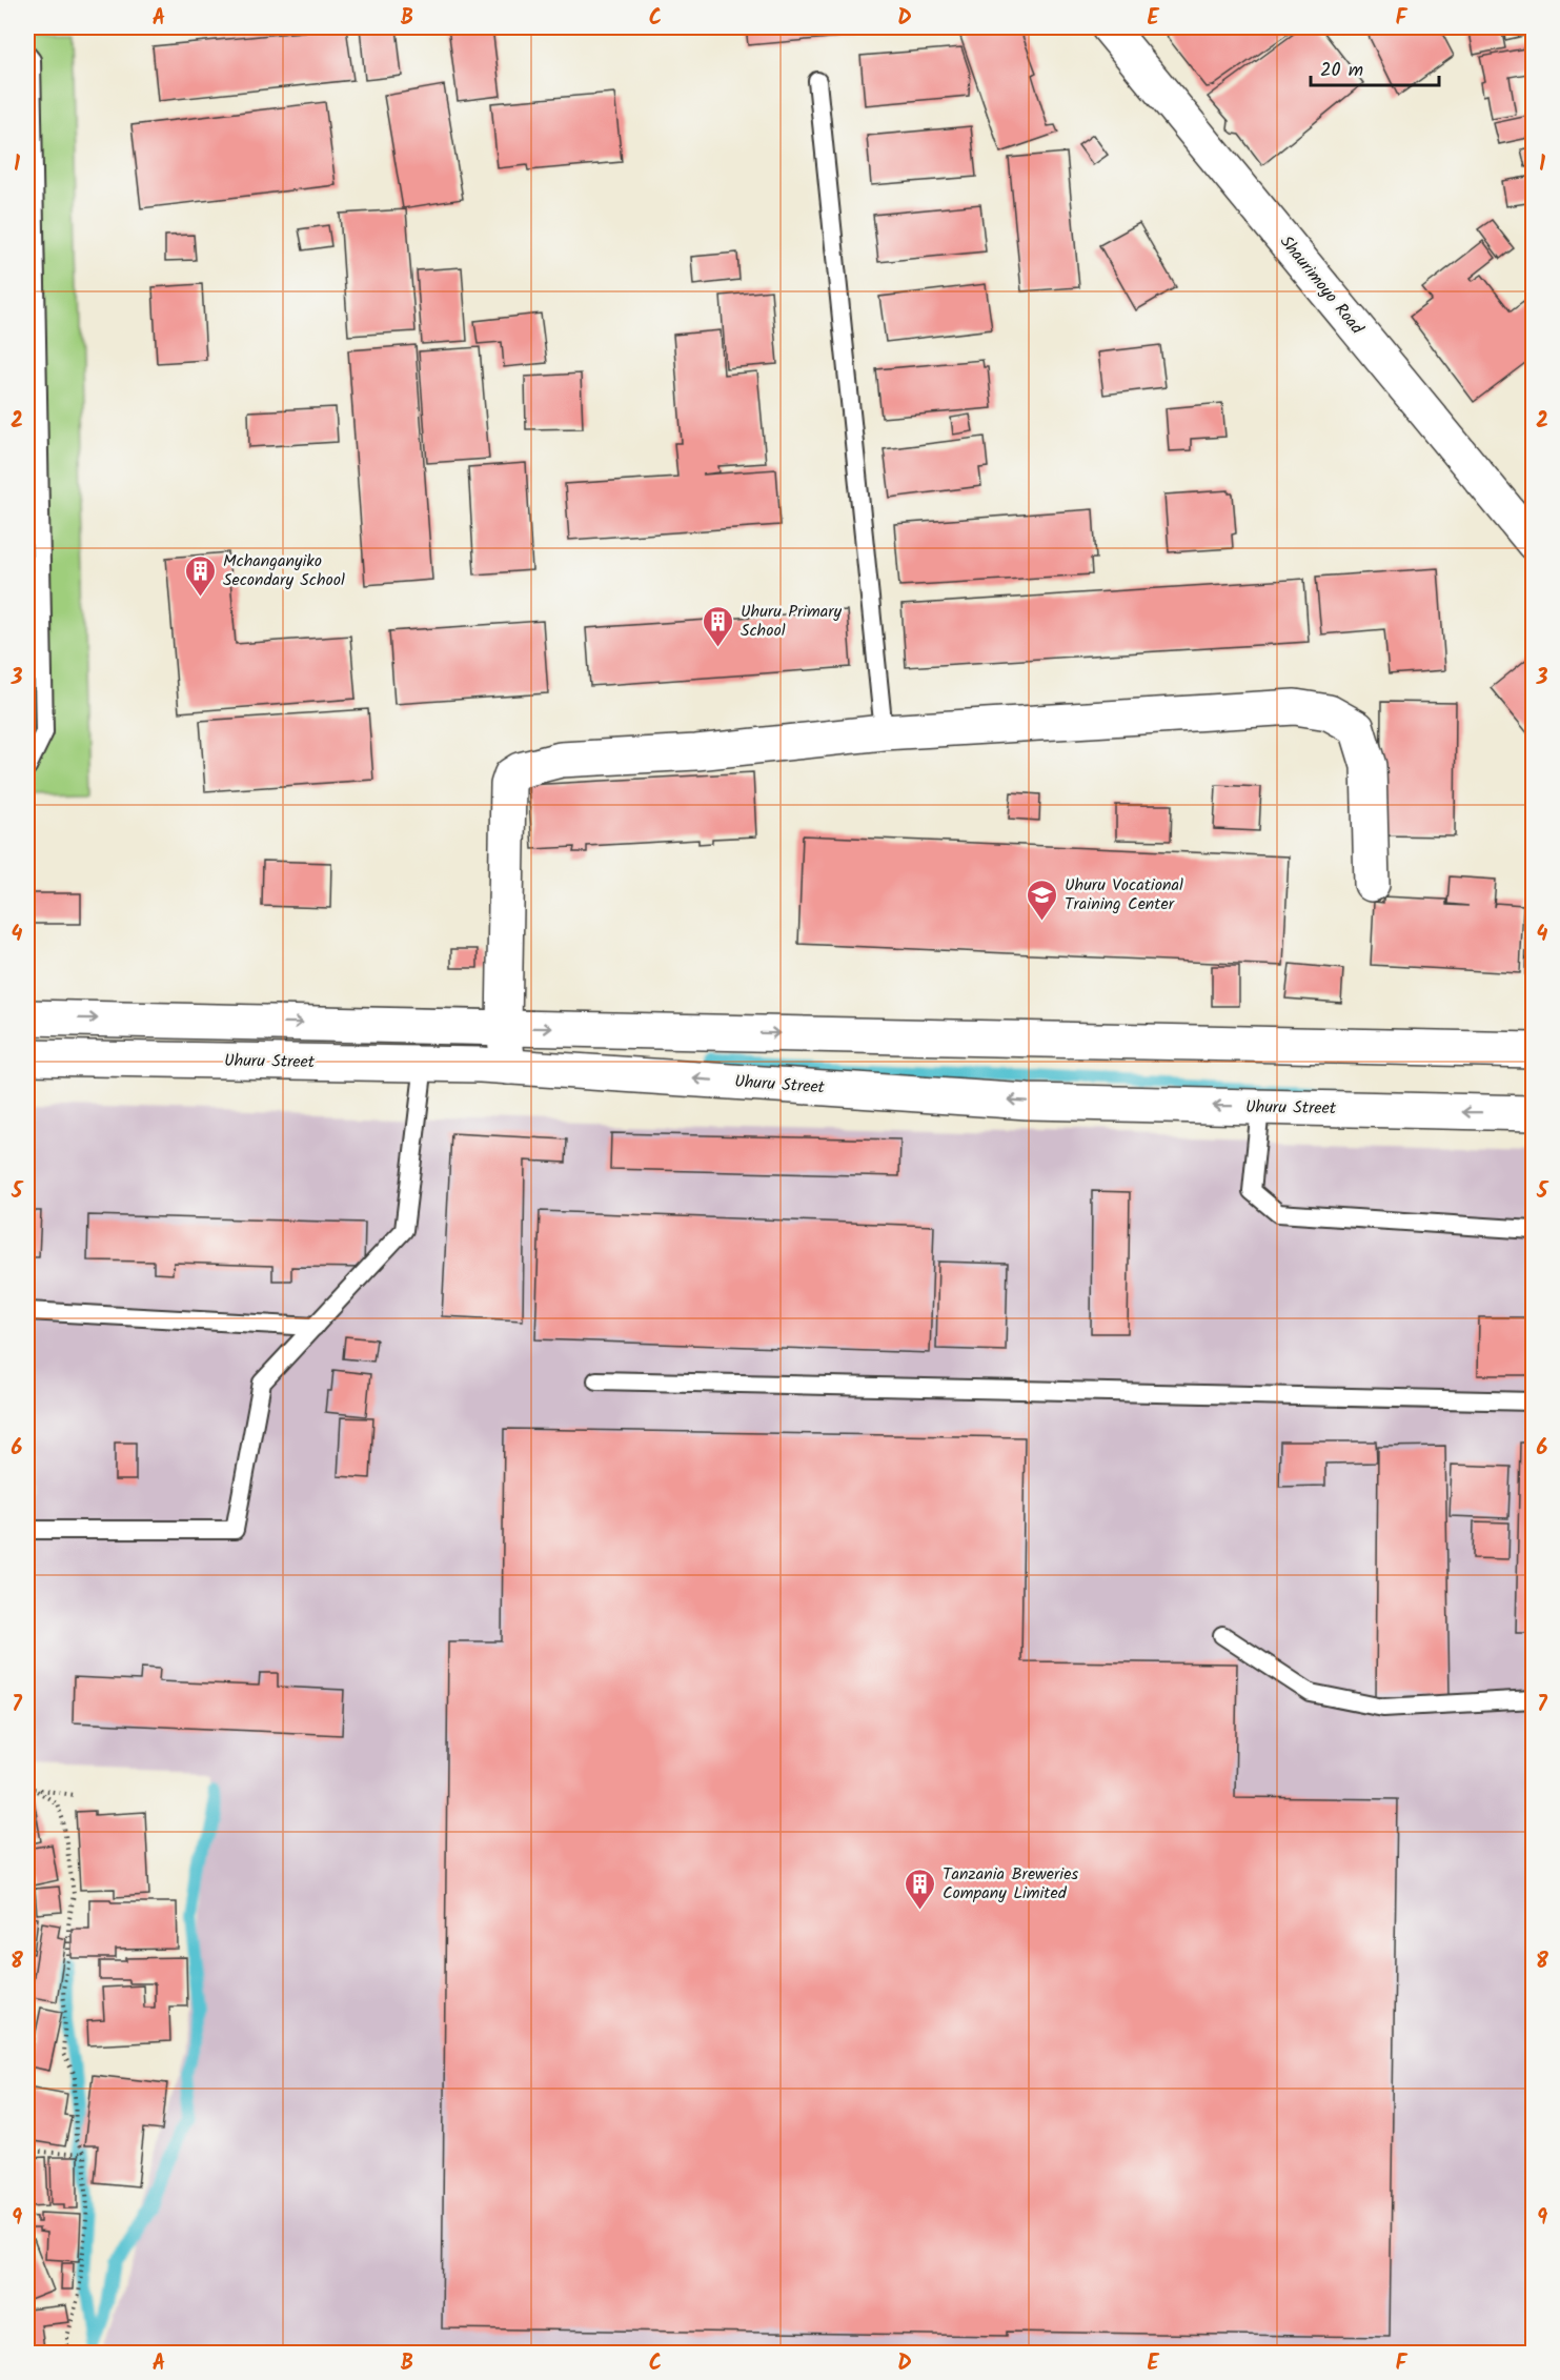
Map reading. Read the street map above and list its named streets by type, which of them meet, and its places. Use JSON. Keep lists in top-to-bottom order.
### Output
{
  "streets": {
    "main road": ["Shaurimoyo Road", "Uhuru Street"]
  },
  "places": {
    "building": ["Mchanganyiko Secondary School", "Uhuru Primary School", "Tanzania Breweries Company Limited"],
    "school or university": ["Uhuru Vocational Training Center"]
  },
  "scale_bar": "20 m",
  "grid": {
    "columns": [
      "A",
      "B",
      "C",
      "D",
      "E",
      "F"
    ],
    "rows": [
      "1",
      "2",
      "3",
      "4",
      "5",
      "6",
      "7",
      "8",
      "9"
    ]
  }
}
